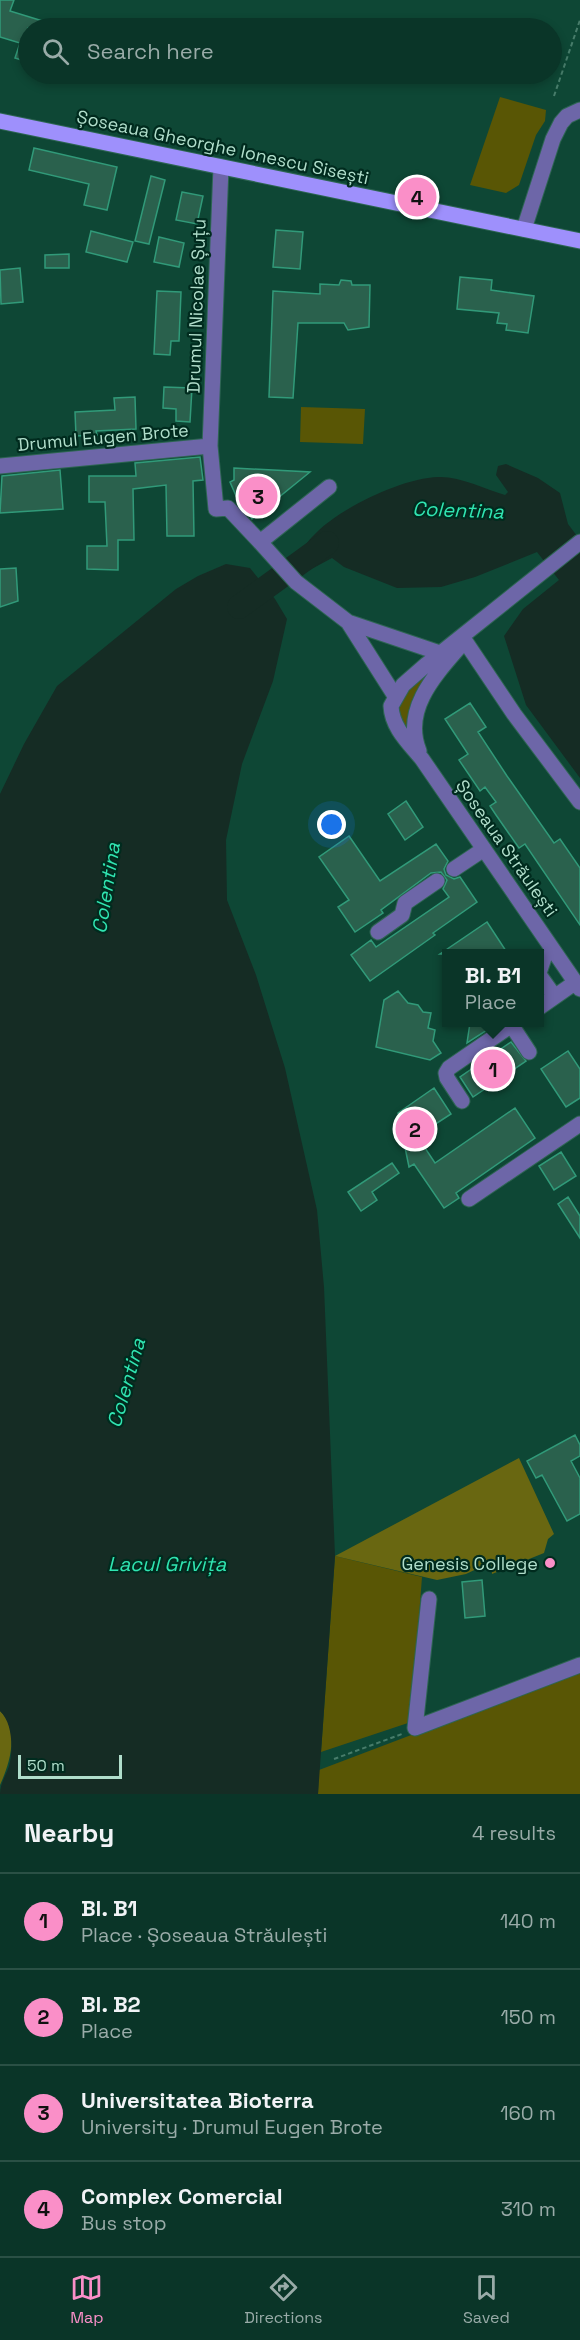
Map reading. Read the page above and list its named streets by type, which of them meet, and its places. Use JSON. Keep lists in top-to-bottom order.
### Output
{
  "streets": {
    "main road": ["Șoseaua Gheorghe Ionescu Sisești"],
    "street": ["Drumul Nicolae Șuțu", "Drumul Eugen Brote", "Șoseaua Străulești"]
  },
  "crossings": [
    ["Șoseaua Gheorghe Ionescu Sisești", "Drumul Nicolae Șuțu"],
    ["Drumul Nicolae Șuțu", "Drumul Eugen Brote"]
  ],
  "water": ["Colentina", "Lacul Grivița"],
  "places": ["Genesis College"],
  "scale_bar": "50 m",
  "page": {
    "search": "Search here",
    "pins": [
      "4",
      "3",
      "1",
      "2"
    ],
    "popup": ["Bl. B1", "Place"],
    "scale": "50 m",
    "heading": ["Nearby", "4 results"],
    "list": [
      {
        "mark": "1",
        "name": "Bl. B1",
        "note": "Place · Șoseaua Străulești",
        "value": "140 m"
      },
      {
        "mark": "2",
        "name": "Bl. B2",
        "note": "Place",
        "value": "150 m"
      },
      {
        "mark": "3",
        "name": "Universitatea Bioterra",
        "note": "University · Drumul Eugen Brote",
        "value": "160 m"
      },
      {
        "mark": "4",
        "name": "Complex Comercial",
        "note": "Bus stop",
        "value": "310 m"
      }
    ],
    "nav": ["Map", "Directions", "Saved"]
  }
}
